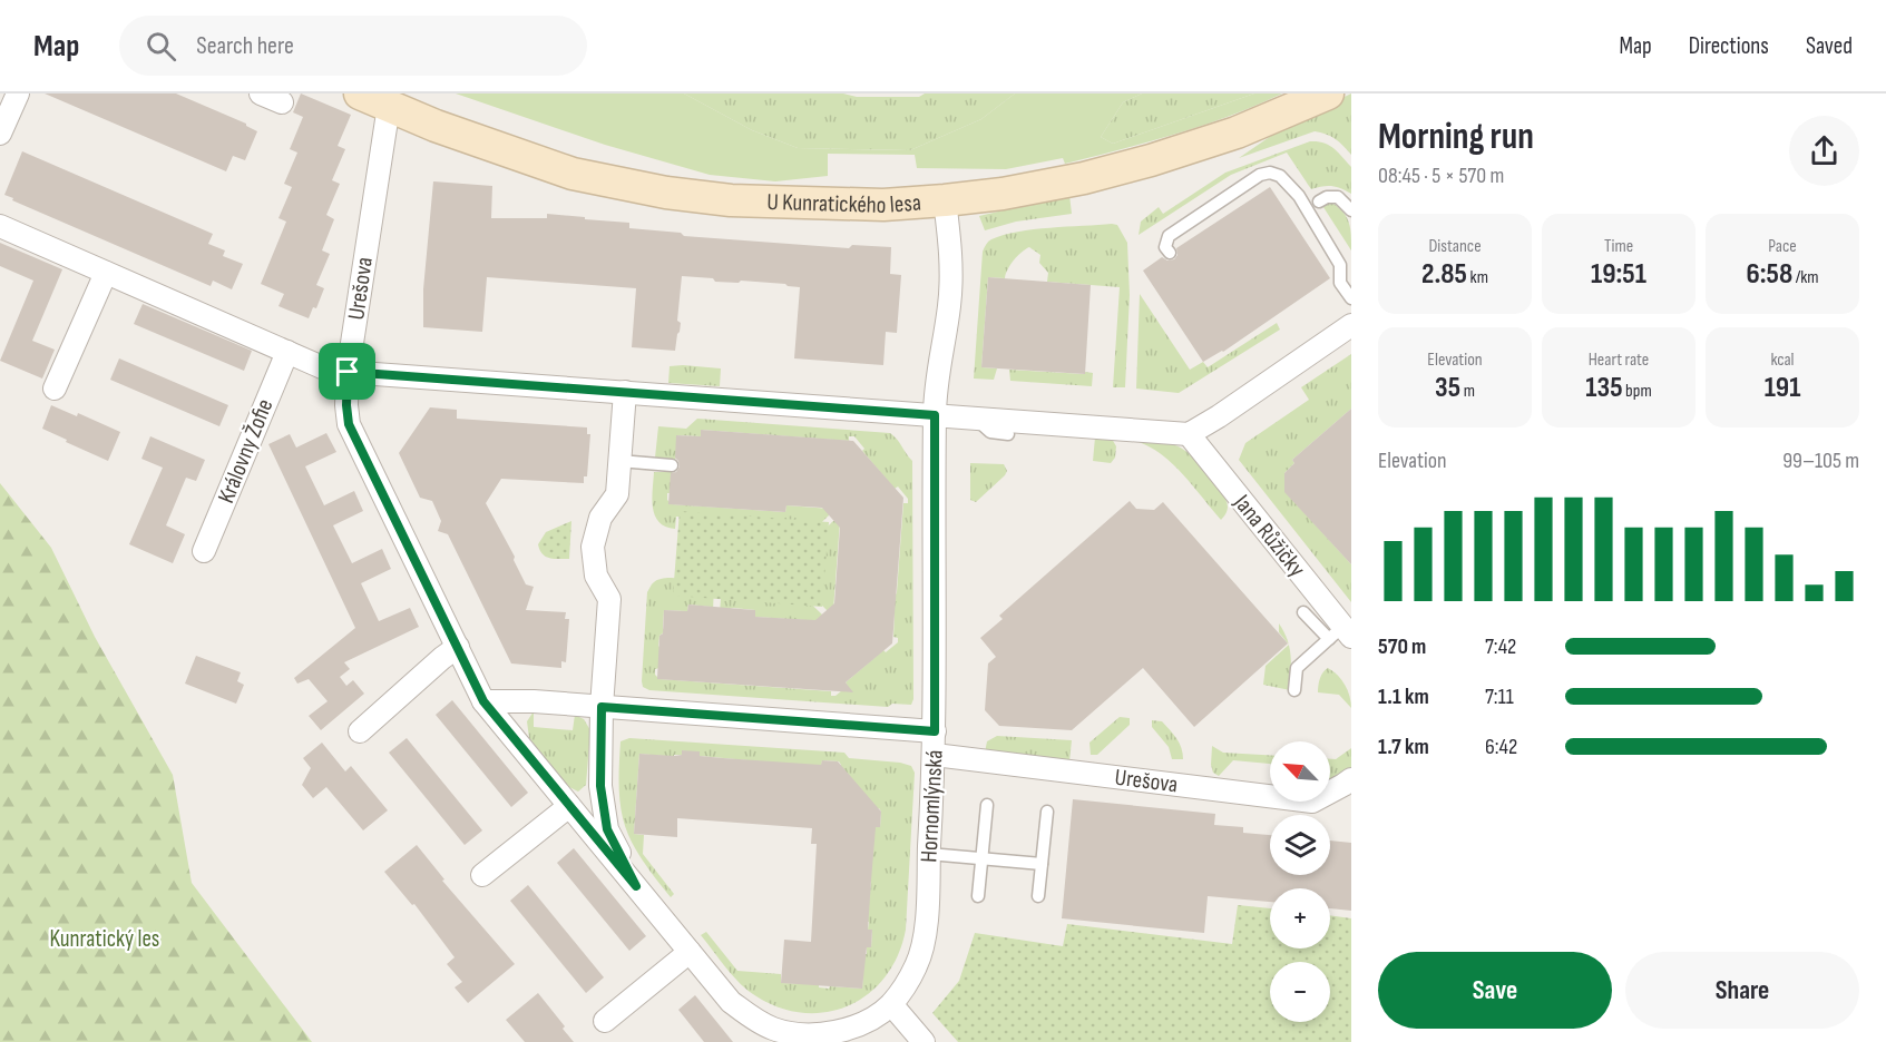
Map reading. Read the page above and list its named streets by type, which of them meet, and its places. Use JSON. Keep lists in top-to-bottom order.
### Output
{
  "streets": {
    "street": [
      "U Kunratického lesa",
      "Urešova",
      "Královny Žofie",
      "Jana Růžičky",
      "Hornomlýnská"
    ]
  },
  "crossings": [
    ["U Kunratického lesa", "Urešova"],
    ["U Kunratického lesa", "Hornomlýnská"],
    ["Urešova", "Hornomlýnská"]
  ],
  "parks": ["Kunratický les"],
  "north": "top left",
  "page": {
    "header": "Map",
    "search": "Search here",
    "nav": ["Map", "Directions", "Saved"],
    "heading": ["Morning run", "08:45 · 5 × 570 m"],
    "stats": [
      ["Distance", "2.85 km"],
      ["Time", "19:51"],
      ["Pace", "6:58 /km"],
      ["Elevation", "35 m"],
      ["Heart rate", "135 bpm"],
      ["kcal", "191"]
    ],
    "chart": ["Elevation", "99–105 m"],
    "list": [
      {
        "name": "570 m",
        "note": "7:42"
      },
      {
        "name": "1.1 km",
        "note": "7:11"
      },
      {
        "name": "1.7 km",
        "note": "6:42"
      }
    ],
    "map_buttons": ["+", "−"],
    "buttons": ["Save", "Share"]
  }
}
